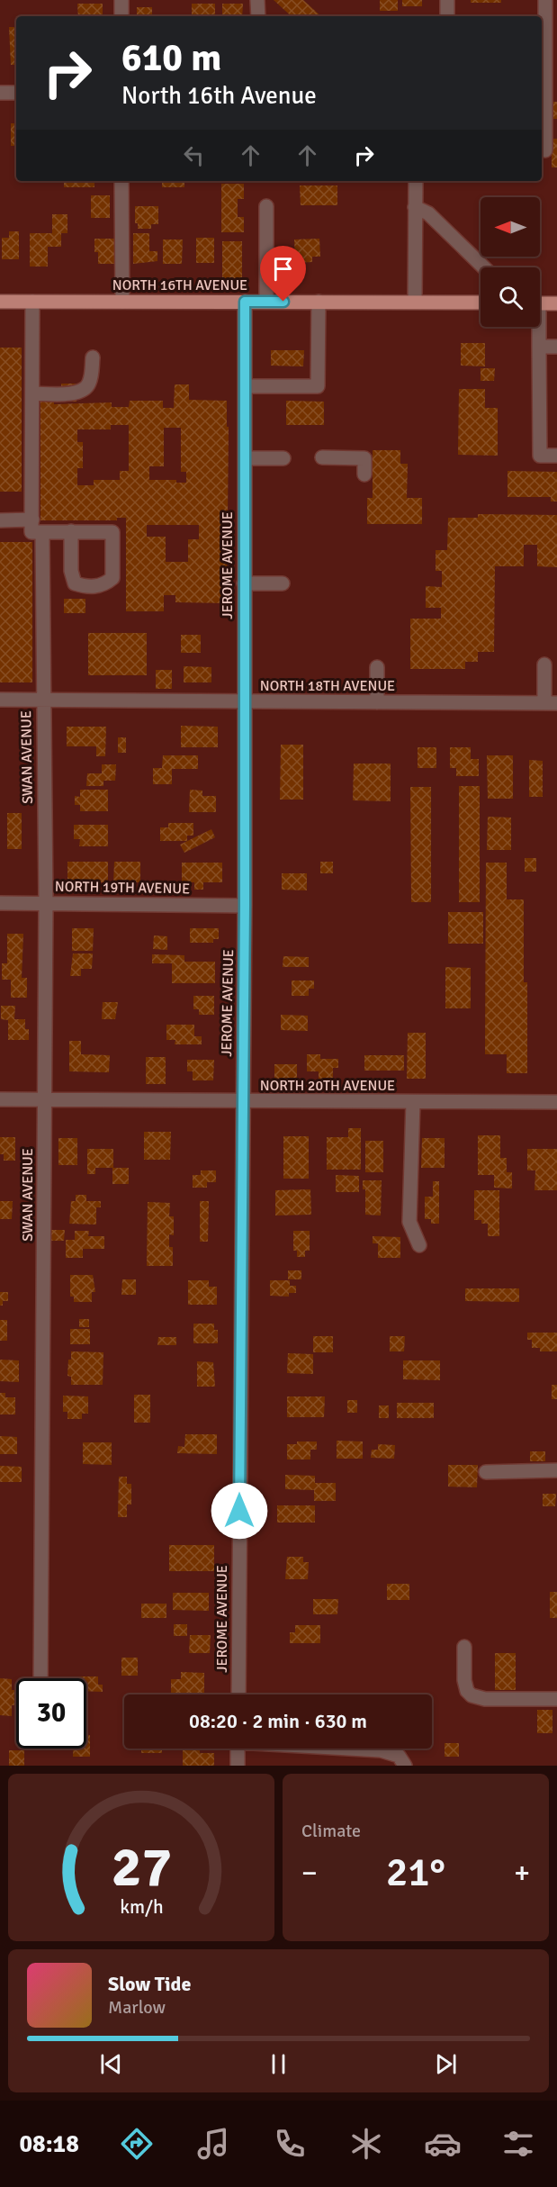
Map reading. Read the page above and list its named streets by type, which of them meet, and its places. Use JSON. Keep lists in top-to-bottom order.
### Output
{
  "streets": {
    "main road": ["NORTH 16TH AVENUE"],
    "street": [
      "JEROME AVENUE",
      "NORTH 18TH AVENUE",
      "SWAN AVENUE",
      "NORTH 19TH AVENUE",
      "NORTH 20TH AVENUE"
    ]
  },
  "crossings": [
    ["NORTH 16TH AVENUE", "JEROME AVENUE"],
    ["JEROME AVENUE", "NORTH 18TH AVENUE"],
    ["JEROME AVENUE", "NORTH 19TH AVENUE"],
    ["JEROME AVENUE", "NORTH 20TH AVENUE"],
    ["NORTH 18TH AVENUE", "SWAN AVENUE"],
    ["SWAN AVENUE", "NORTH 19TH AVENUE"],
    ["SWAN AVENUE", "NORTH 20TH AVENUE"]
  ],
  "north": "left",
  "page": {
    "turn": ["610 m", "North 16th Avenue"],
    "limit": "30",
    "trip": "08:20 · 2 min · 630 m",
    "tile": "Climate",
    "heat": ["−", "21°", "+"],
    "song": ["Slow Tide", "Marlow"],
    "tabs": "08:18",
    "gauge": ["27", "km/h"]
  }
}
